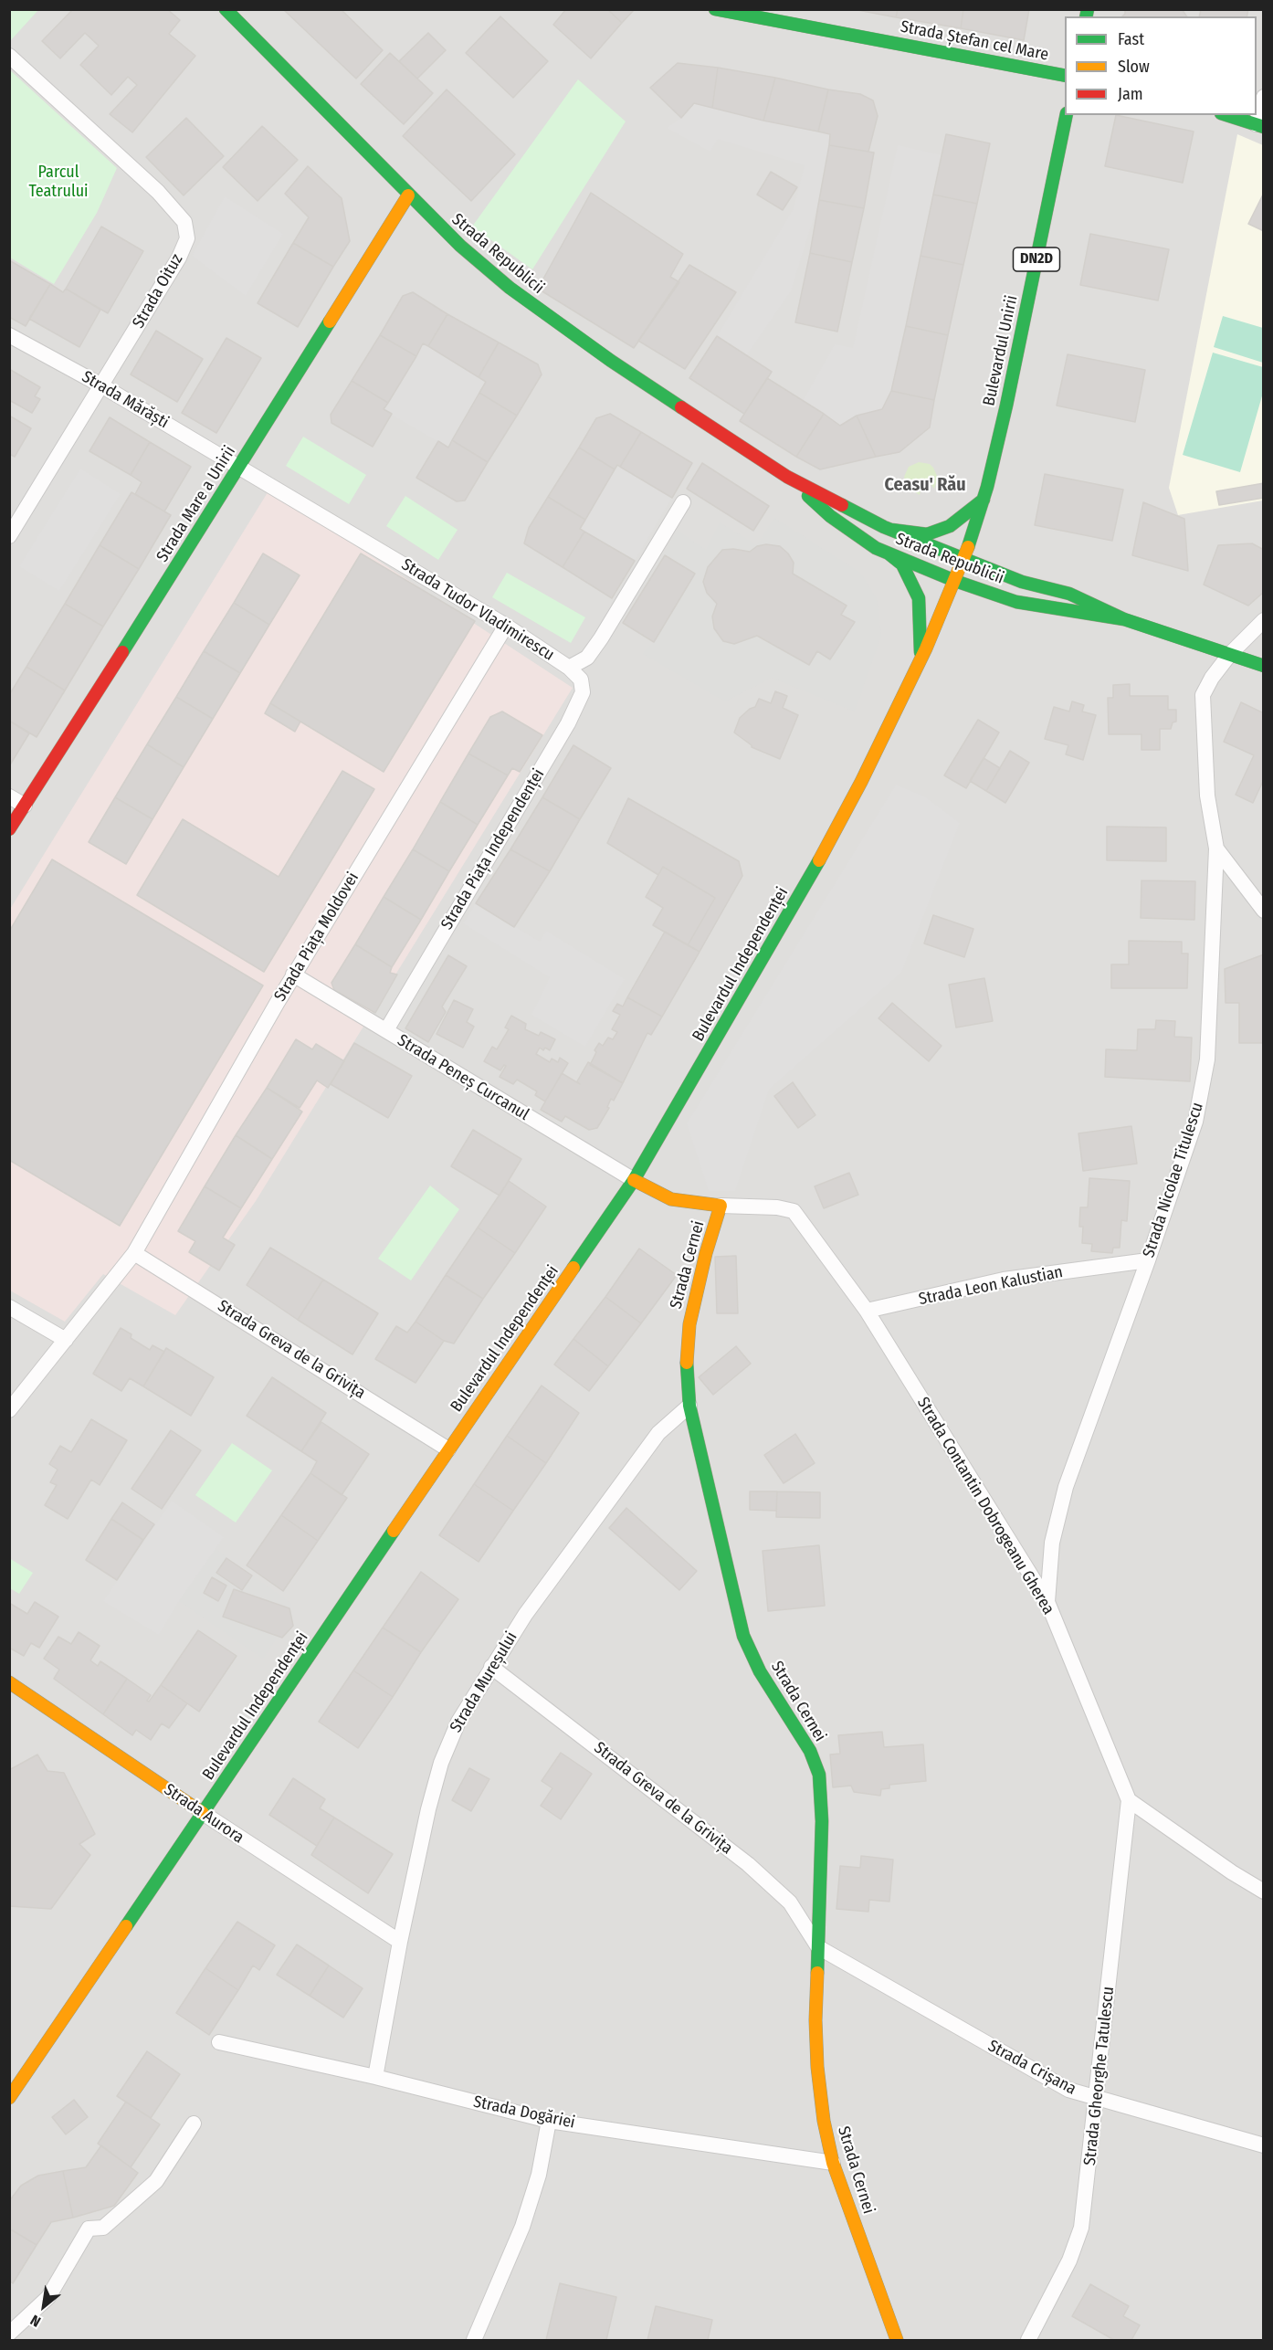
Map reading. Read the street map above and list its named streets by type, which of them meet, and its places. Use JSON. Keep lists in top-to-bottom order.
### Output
{
  "streets": {
    "main road": [
      "Strada Ștefan cel Mare",
      "Strada Republicii",
      "DN2D",
      "Bulevardul Unirii",
      "Strada Mare a Unirii",
      "Bulevardul Independenței",
      "Strada Cernei",
      "Strada Aurora"
    ],
    "street": [
      "Strada Oituz",
      "Strada Mărăști",
      "Strada Tudor Vladimirescu",
      "Strada Piața Independenței",
      "Strada Piața Moldovei",
      "Strada Peneș Curcanul",
      "Strada Nicolae Titulescu",
      "Strada Leon Kalustian",
      "Strada Greva de la Grivița",
      "Strada Contantin Dobrogeanu Gherea",
      "Strada Mureșului",
      "Strada Crișana",
      "Strada Gheorghe Tatulescu",
      "Strada Dogăriei"
    ]
  },
  "crossings": [
    ["Strada Republicii", "Bulevardul Unirii"],
    ["Strada Republicii", "Strada Mare a Unirii"],
    ["Strada Republicii", "Bulevardul Independenței"],
    ["Strada Republicii", "Strada Nicolae Titulescu"],
    ["Strada Oituz", "Strada Mărăști"],
    ["Bulevardul Unirii", "Bulevardul Independenței"],
    ["Strada Mărăști", "Strada Mare a Unirii"],
    ["Strada Mărăști", "Strada Tudor Vladimirescu"],
    ["Strada Mare a Unirii", "Strada Tudor Vladimirescu"],
    ["Strada Tudor Vladimirescu", "Strada Piața Independenței"],
    ["Strada Tudor Vladimirescu", "Strada Piața Moldovei"],
    ["Strada Piața Independenței", "Strada Peneș Curcanul"],
    ["Strada Piața Moldovei", "Strada Peneș Curcanul"],
    ["Strada Piața Moldovei", "Strada Greva de la Grivița"],
    ["Bulevardul Independenței", "Strada Peneș Curcanul"],
    ["Bulevardul Independenței", "Strada Cernei"],
    ["Bulevardul Independenței", "Strada Greva de la Grivița"],
    ["Bulevardul Independenței", "Strada Aurora"],
    ["Strada Peneș Curcanul", "Strada Cernei"],
    ["Strada Nicolae Titulescu", "Strada Leon Kalustian"],
    ["Strada Nicolae Titulescu", "Strada Contantin Dobrogeanu Gherea"],
    ["Strada Cernei", "Strada Greva de la Grivița"],
    ["Strada Cernei", "Strada Contantin Dobrogeanu Gherea"],
    ["Strada Cernei", "Strada Mureșului"],
    ["Strada Cernei", "Strada Crișana"],
    ["Strada Cernei", "Strada Dogăriei"],
    ["Strada Leon Kalustian", "Strada Contantin Dobrogeanu Gherea"],
    ["Strada Greva de la Grivița", "Strada Mureșului"],
    ["Strada Greva de la Grivița", "Strada Crișana"],
    ["Strada Contantin Dobrogeanu Gherea", "Strada Gheorghe Tatulescu"],
    ["Strada Mureșului", "Strada Aurora"],
    ["Strada Mureșului", "Strada Dogăriei"],
    ["Strada Crișana", "Strada Gheorghe Tatulescu"]
  ],
  "districts": ["Ceasu' Rău"],
  "parks": ["Parcul Teatrului"],
  "legend": ["Fast", "Slow", "Jam"],
  "north": "bottom left"
}
